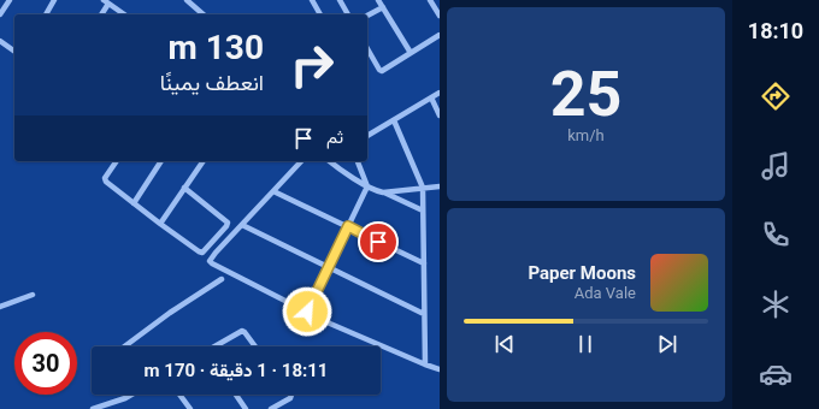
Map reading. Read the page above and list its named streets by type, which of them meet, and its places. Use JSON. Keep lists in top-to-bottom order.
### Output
{
  "page": {
    "tabs": "18:10",
    "tile": ["25", "km/h"],
    "turn": ["130 m", "انعطف يمينًا"],
    "then": "ثم",
    "song": ["Paper Moons", "Ada Vale"],
    "limit": "30",
    "trip": "18:11 · 1 دقيقة · 170 m"
  }
}
